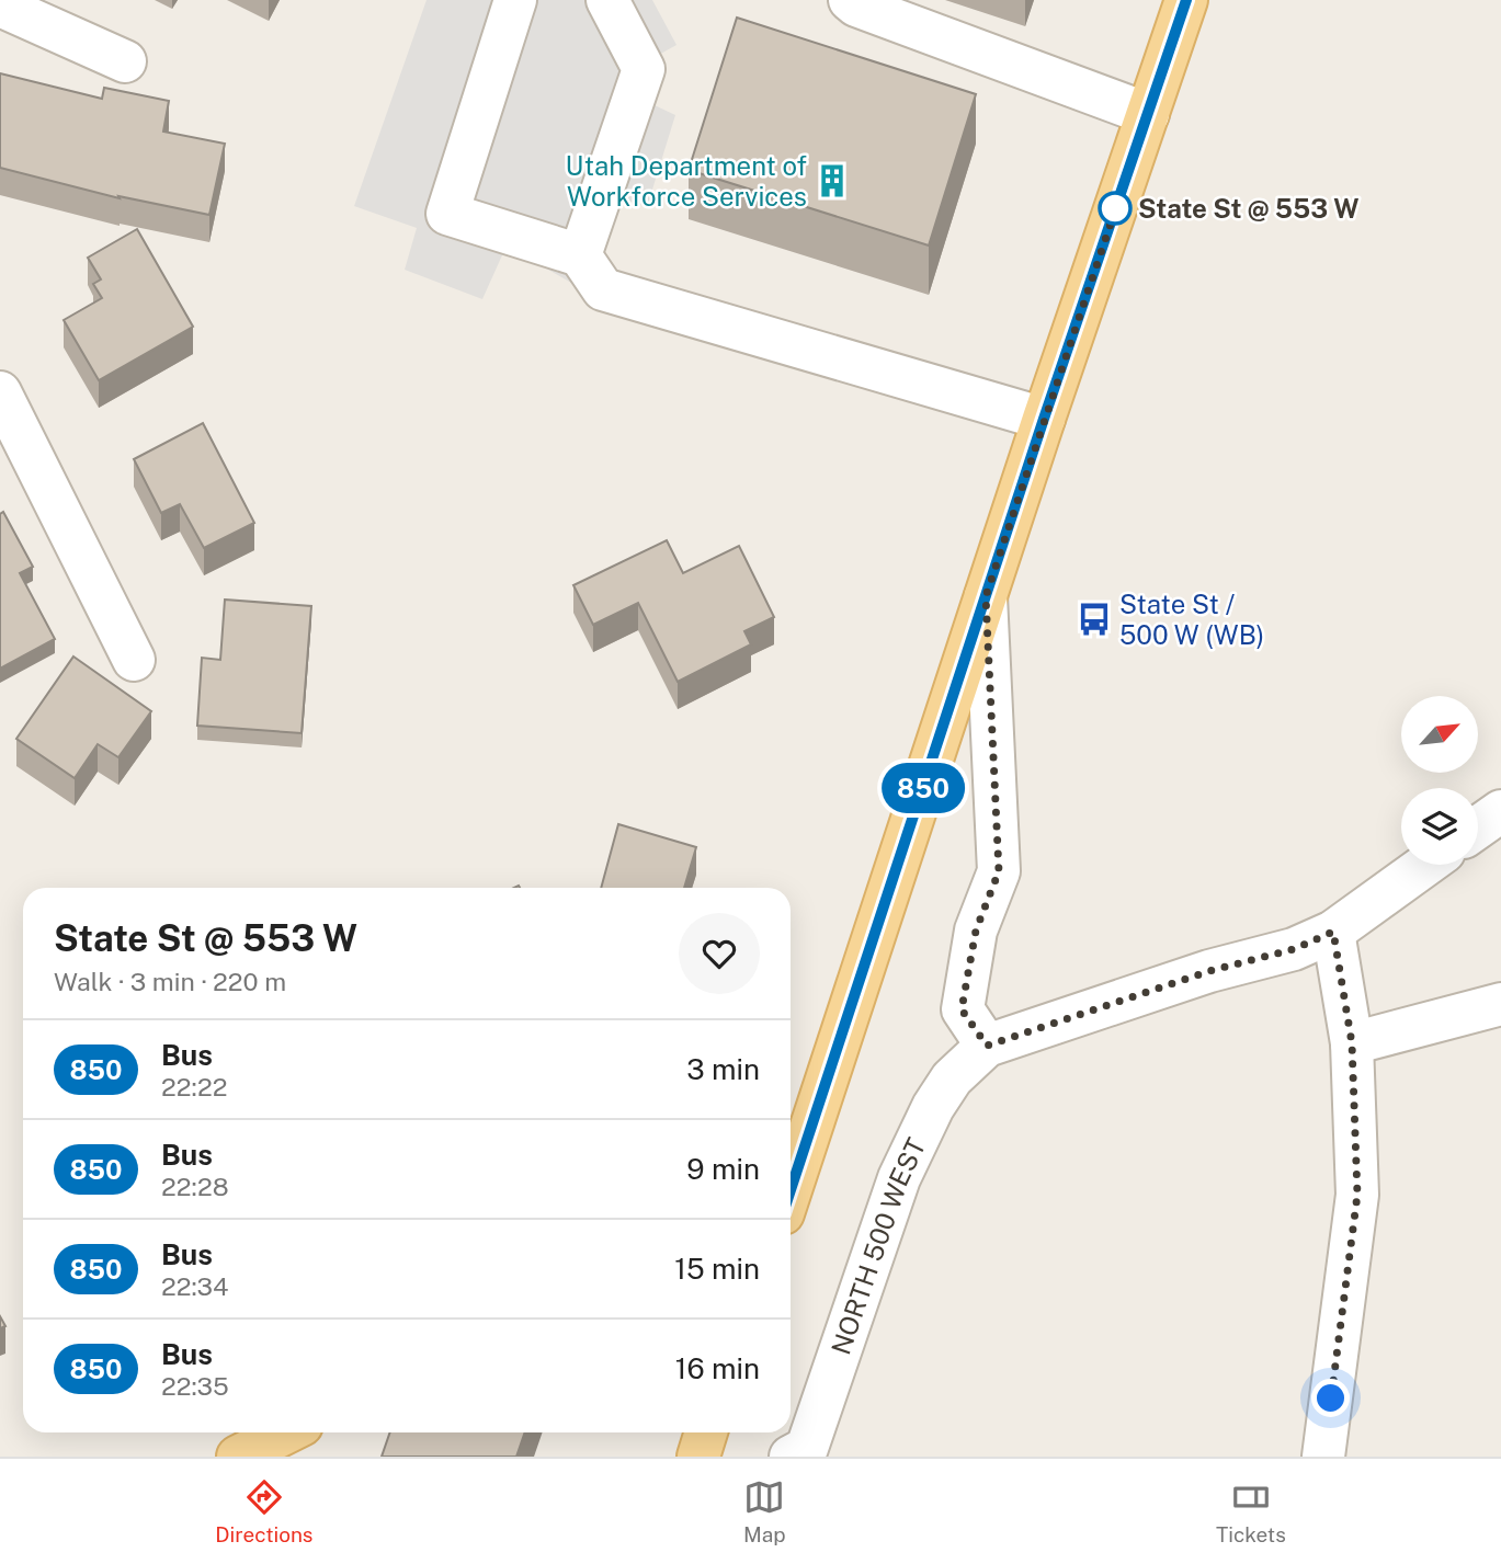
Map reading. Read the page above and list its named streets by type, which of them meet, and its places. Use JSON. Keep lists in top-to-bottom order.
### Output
{
  "streets": {
    "street": ["NORTH 500 WEST"]
  },
  "places": {
    "building": ["Utah Department of Workforce Services"],
    "other": ["State St @ 553 W"],
    "bus stop": ["State St / 500 W (WB)"]
  },
  "lines": ["bus line 850"],
  "north": "top right",
  "page": {
    "on_map": "850",
    "heading": ["State St @ 553 W", "Walk · 3 min · 220 m"],
    "list": [
      {
        "mark": "850",
        "name": "Bus",
        "note": "22:22",
        "value": "3 min"
      },
      {
        "mark": "850",
        "name": "Bus",
        "note": "22:28",
        "value": "9 min"
      },
      {
        "mark": "850",
        "name": "Bus",
        "note": "22:34",
        "value": "15 min"
      },
      {
        "mark": "850",
        "name": "Bus",
        "note": "22:35",
        "value": "16 min"
      }
    ],
    "tabs": ["Directions", "Map", "Tickets"]
  }
}
